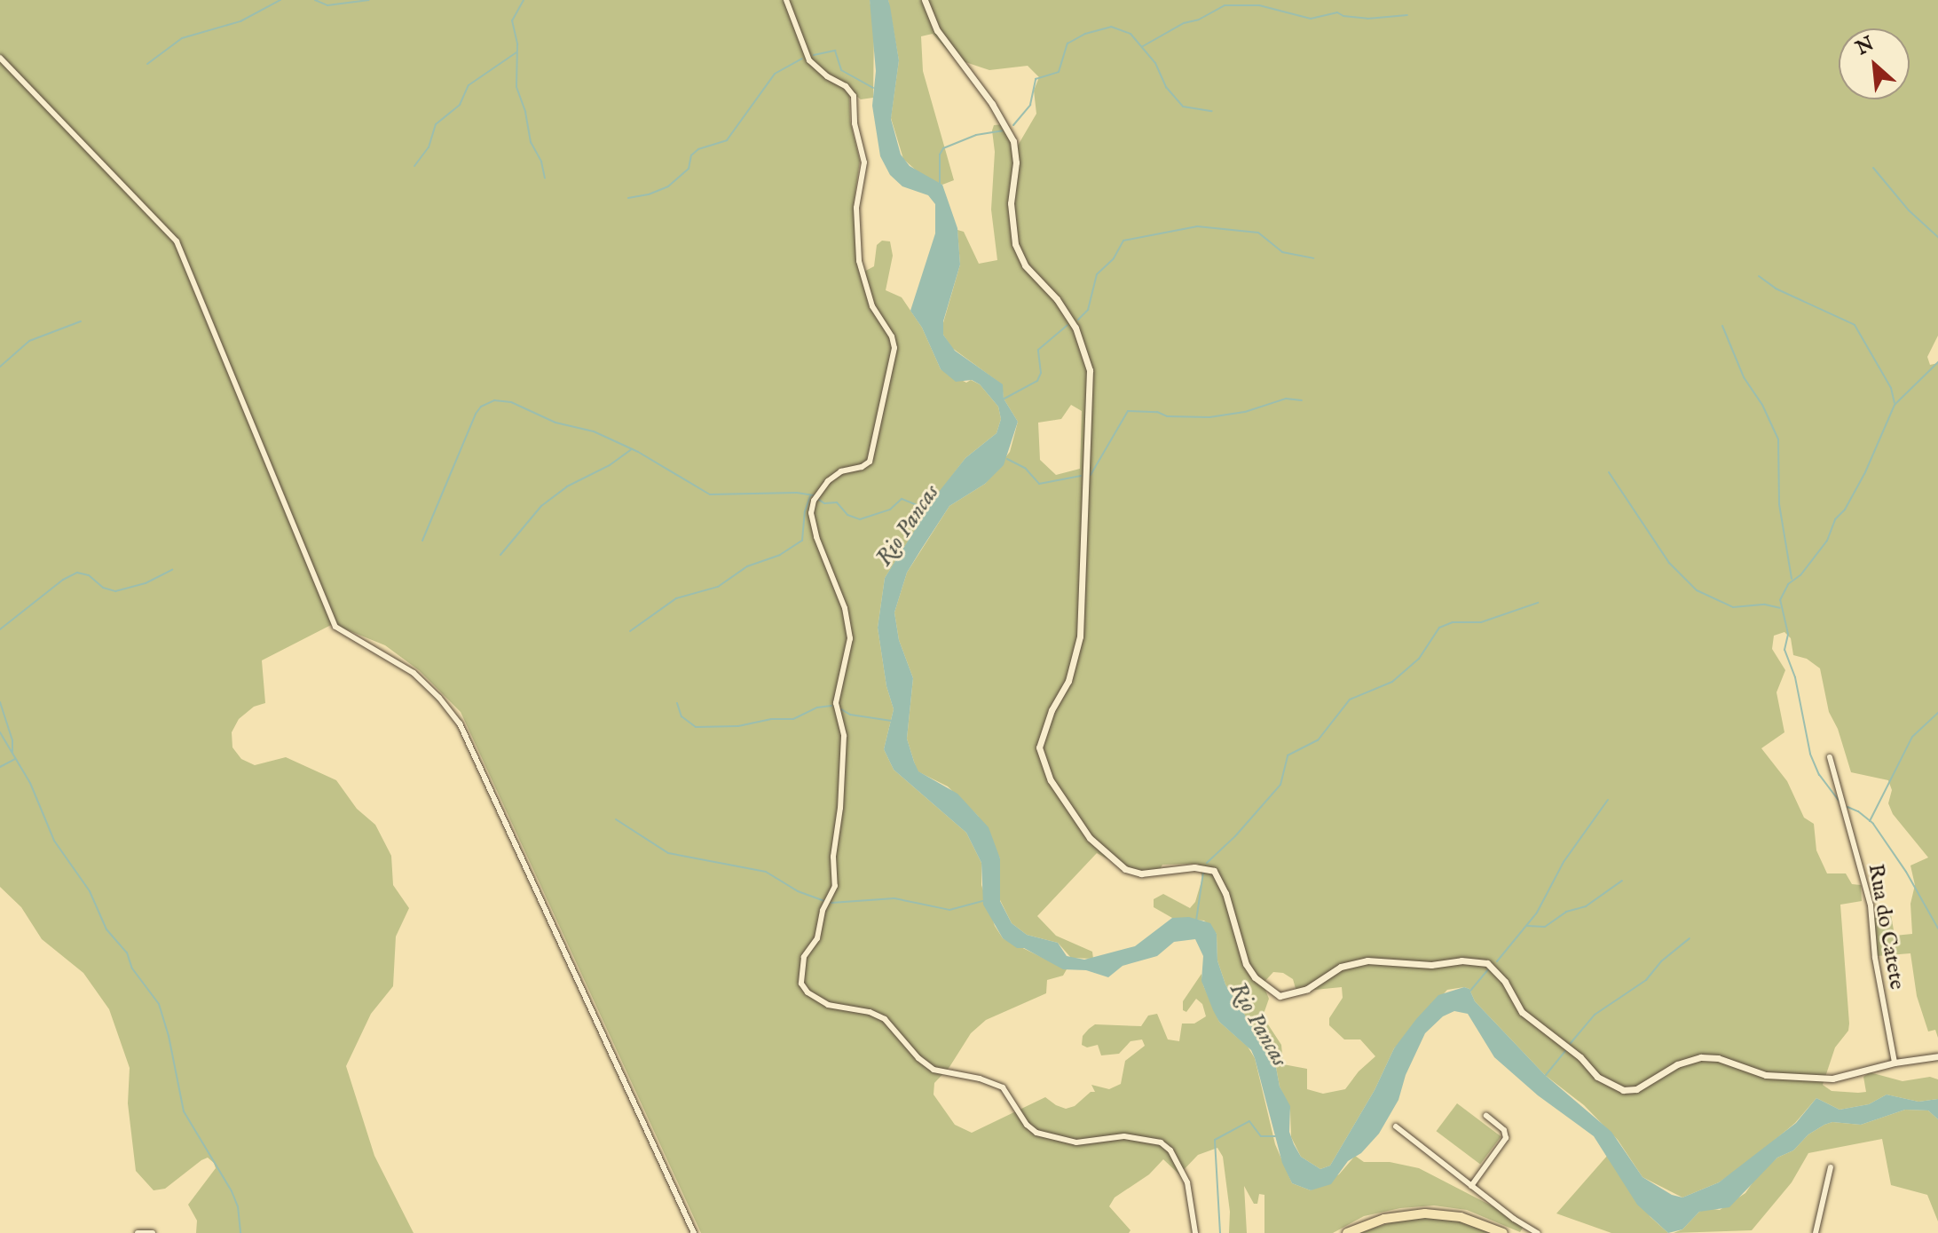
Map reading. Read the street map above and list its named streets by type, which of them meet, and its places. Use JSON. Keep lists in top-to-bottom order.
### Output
{
  "streets": {
    "street": ["Rua do Catete"]
  },
  "water": ["Rio Pancas"],
  "north": "top left"
}
